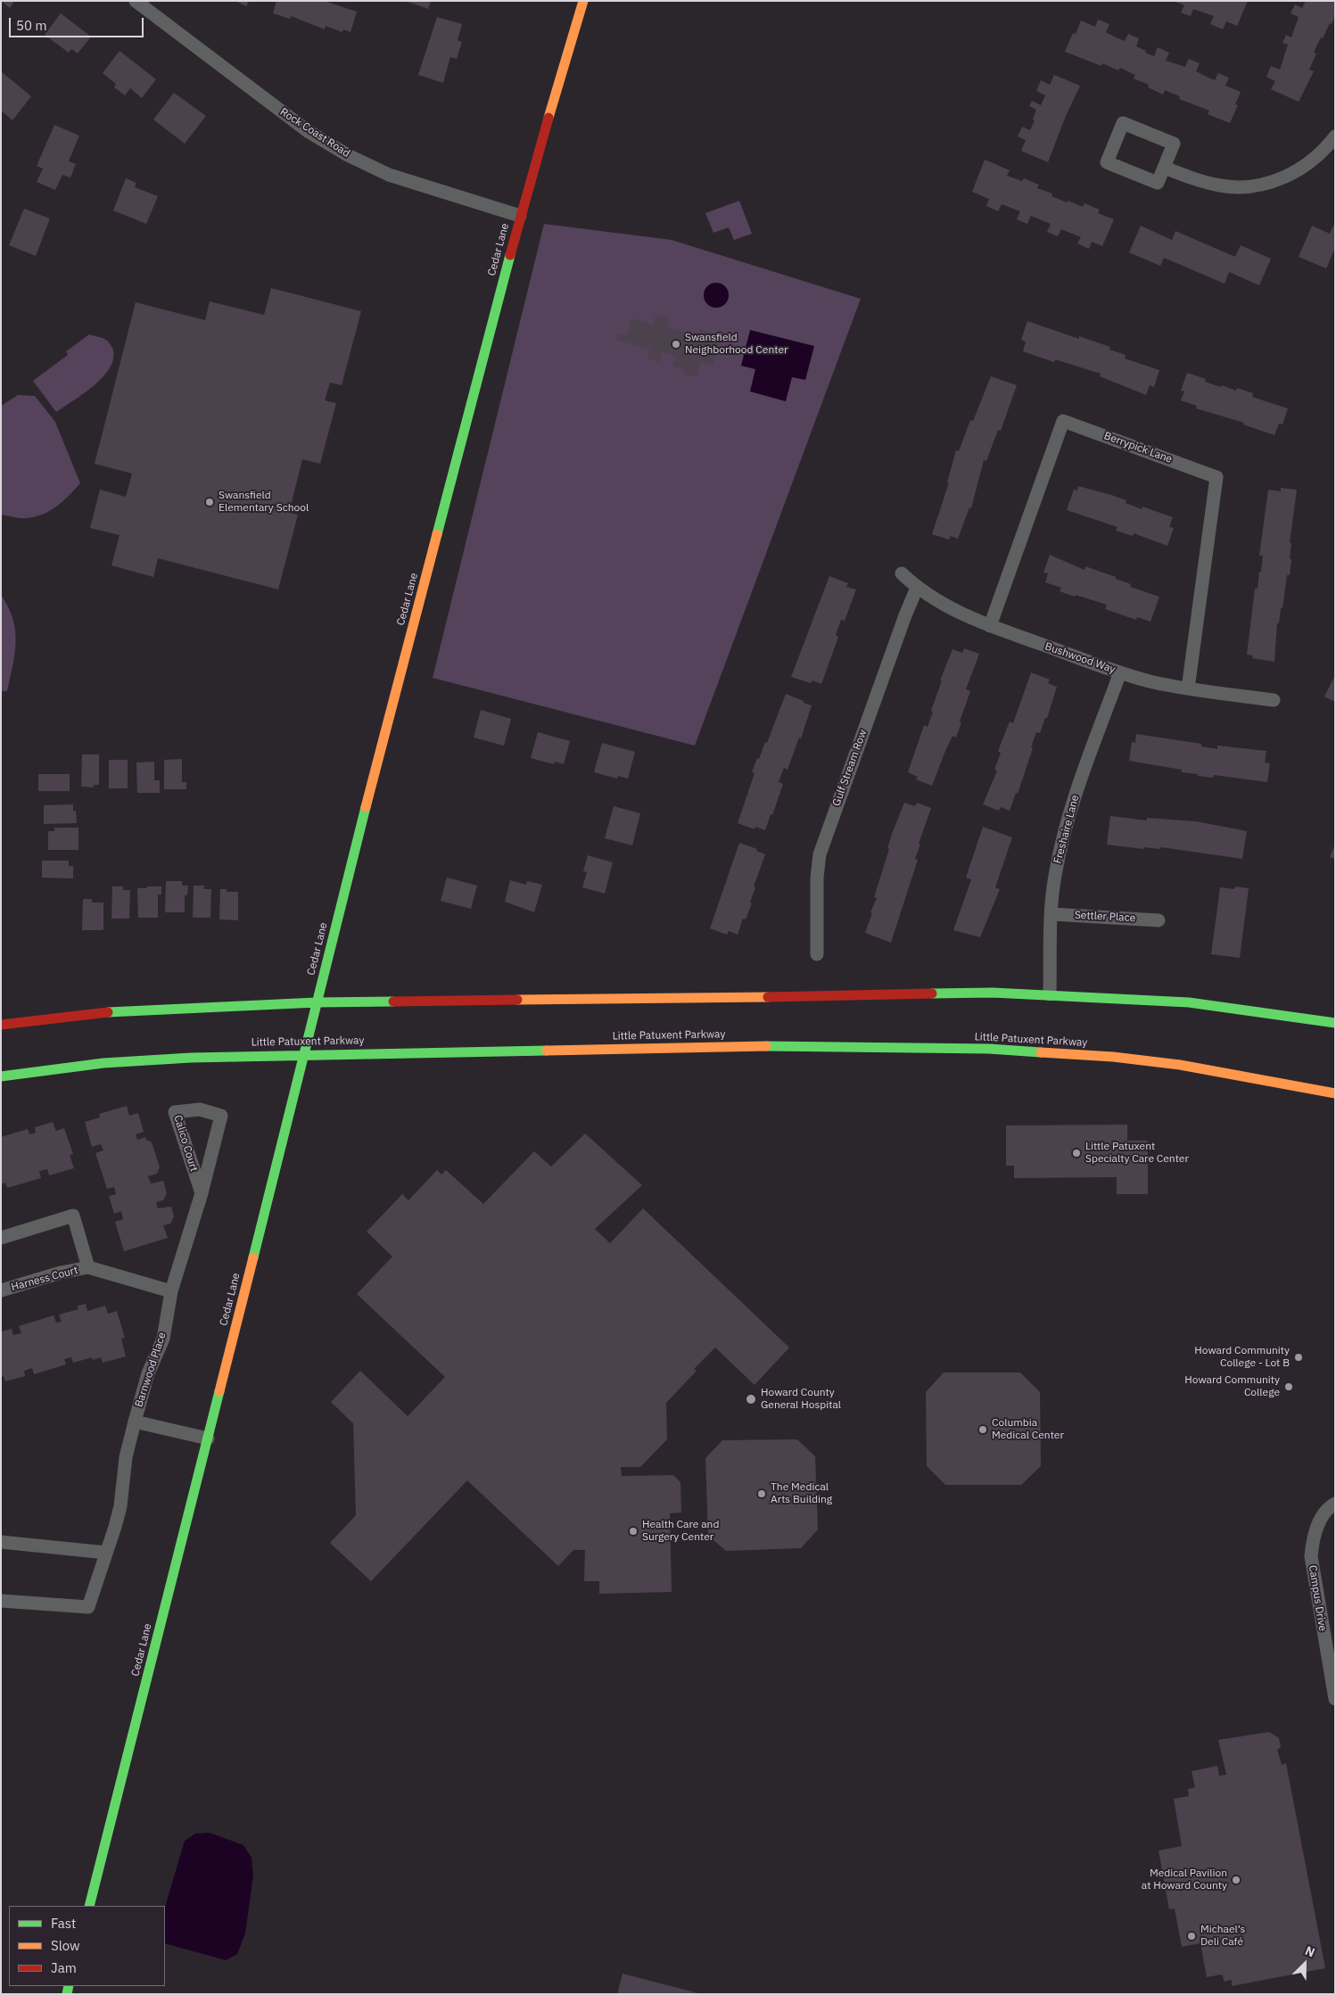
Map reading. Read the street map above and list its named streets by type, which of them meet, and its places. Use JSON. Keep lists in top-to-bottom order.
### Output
{
  "streets": {
    "main road": ["Cedar Lane", "Little Patuxent Parkway"],
    "street": [
      "Rock Coast Road",
      "Berrypick Lane",
      "Bushwood Way",
      "Gulf Stream Row",
      "Freshaire Lane",
      "Settler Place",
      "Calico Court",
      "Harness Court",
      "Barnwood Place",
      "Campus Drive"
    ]
  },
  "crossings": [
    ["Rock Coast Road", "Cedar Lane"],
    ["Cedar Lane", "Little Patuxent Parkway"],
    ["Cedar Lane", "Barnwood Place"],
    ["Berrypick Lane", "Bushwood Way"],
    ["Bushwood Way", "Gulf Stream Row"],
    ["Bushwood Way", "Freshaire Lane"],
    ["Freshaire Lane", "Settler Place"],
    ["Calico Court", "Harness Court"],
    ["Calico Court", "Barnwood Place"],
    ["Harness Court", "Barnwood Place"]
  ],
  "places": [
    "Swansfield Neighborhood Center",
    "Swansfield Elementary School",
    "Little Patuxent Specialty Care Center",
    "Howard Community College - Lot B",
    "Howard Community College",
    "Howard County General Hospital",
    "Columbia Medical Center",
    "The Medical Arts Building",
    "Health Care and Surgery Center",
    "Medical Pavilion at Howard County",
    "Michael’s Deli Café"
  ],
  "legend": ["Fast", "Slow", "Jam"],
  "scale_bar": "50 m",
  "north": "top right"
}
